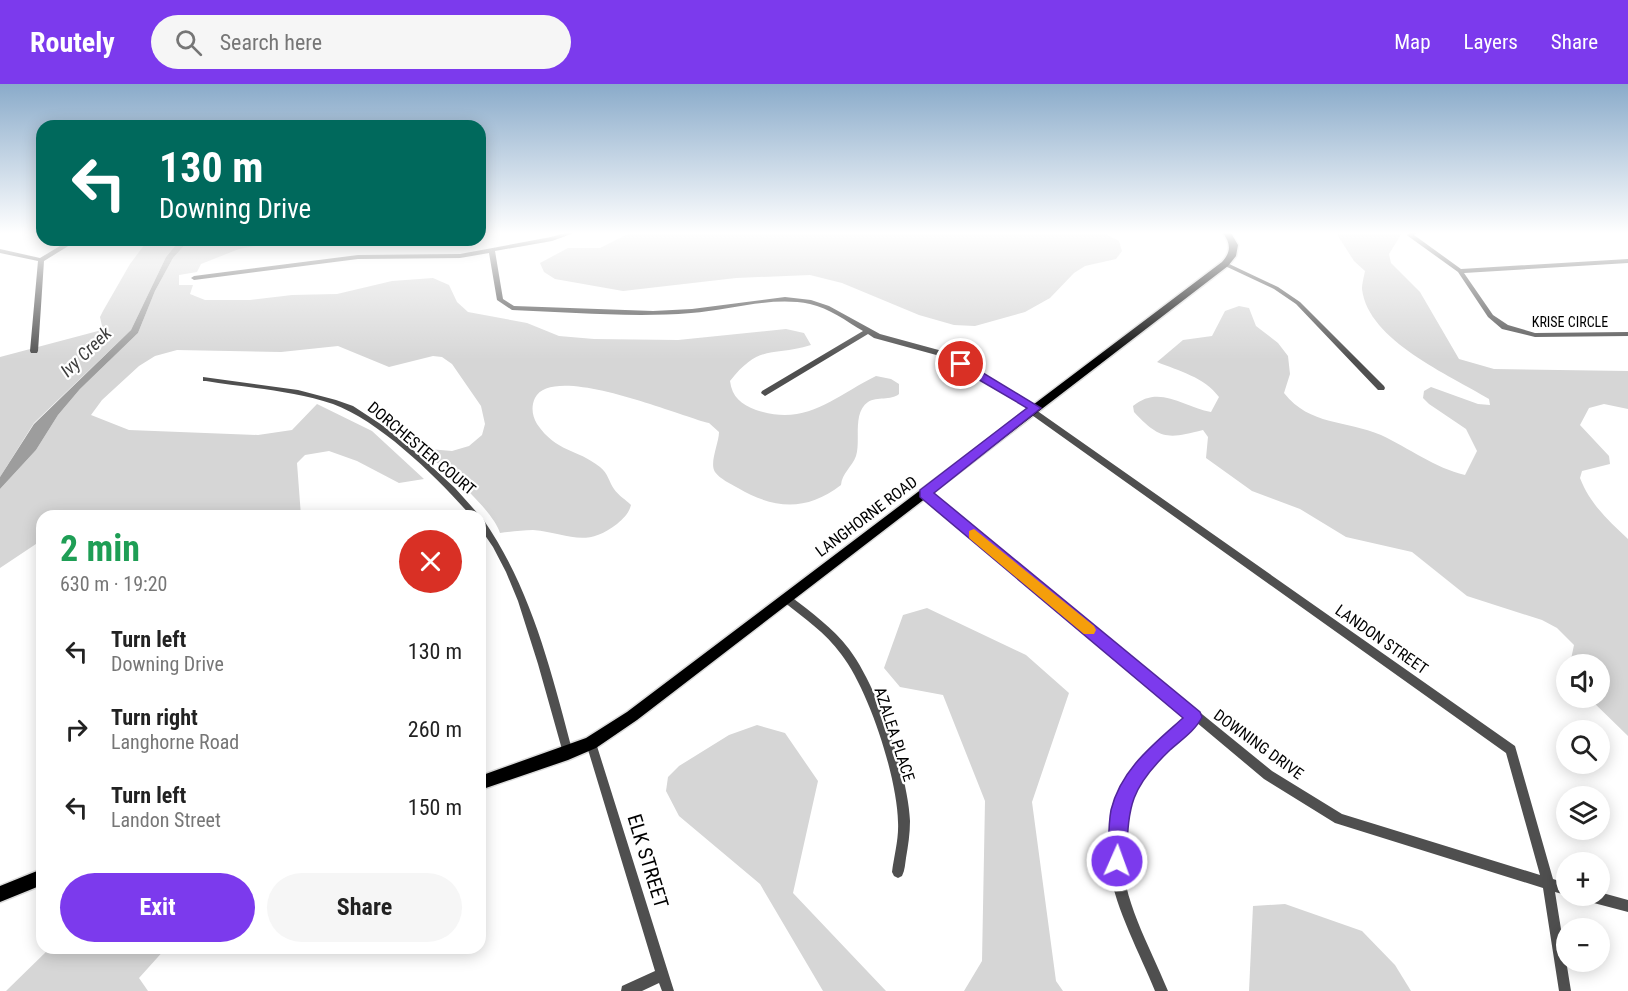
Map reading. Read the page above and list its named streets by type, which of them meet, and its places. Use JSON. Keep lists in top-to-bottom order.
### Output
{
  "streets": {
    "main road": ["LANGHORNE ROAD"],
    "street": [
      "KRISE CIRCLE",
      "DORCHESTER COURT",
      "LANDON STREET",
      "AZALEA PLACE",
      "DOWNING DRIVE",
      "ELK STREET"
    ]
  },
  "crossings": [
    ["LANGHORNE ROAD", "LANDON STREET"],
    ["LANGHORNE ROAD", "AZALEA PLACE"],
    ["LANGHORNE ROAD", "DOWNING DRIVE"],
    ["LANGHORNE ROAD", "ELK STREET"],
    ["LANDON STREET", "DOWNING DRIVE"]
  ],
  "water": ["Ivy Creek"],
  "page": {
    "header": "Routely",
    "search": "Search here",
    "nav": ["Map", "Layers", "Share"],
    "turn": ["130 m", "Downing Drive"],
    "heading": ["2 min", "630 m · 19:20"],
    "list": [
      {
        "name": "Turn left",
        "note": "Downing Drive",
        "value": "130 m"
      },
      {
        "name": "Turn right",
        "note": "Langhorne Road",
        "value": "260 m"
      },
      {
        "name": "Turn left",
        "note": "Landon Street",
        "value": "150 m"
      }
    ],
    "map_buttons": ["+", "−"],
    "buttons": ["Exit", "Share"]
  }
}
